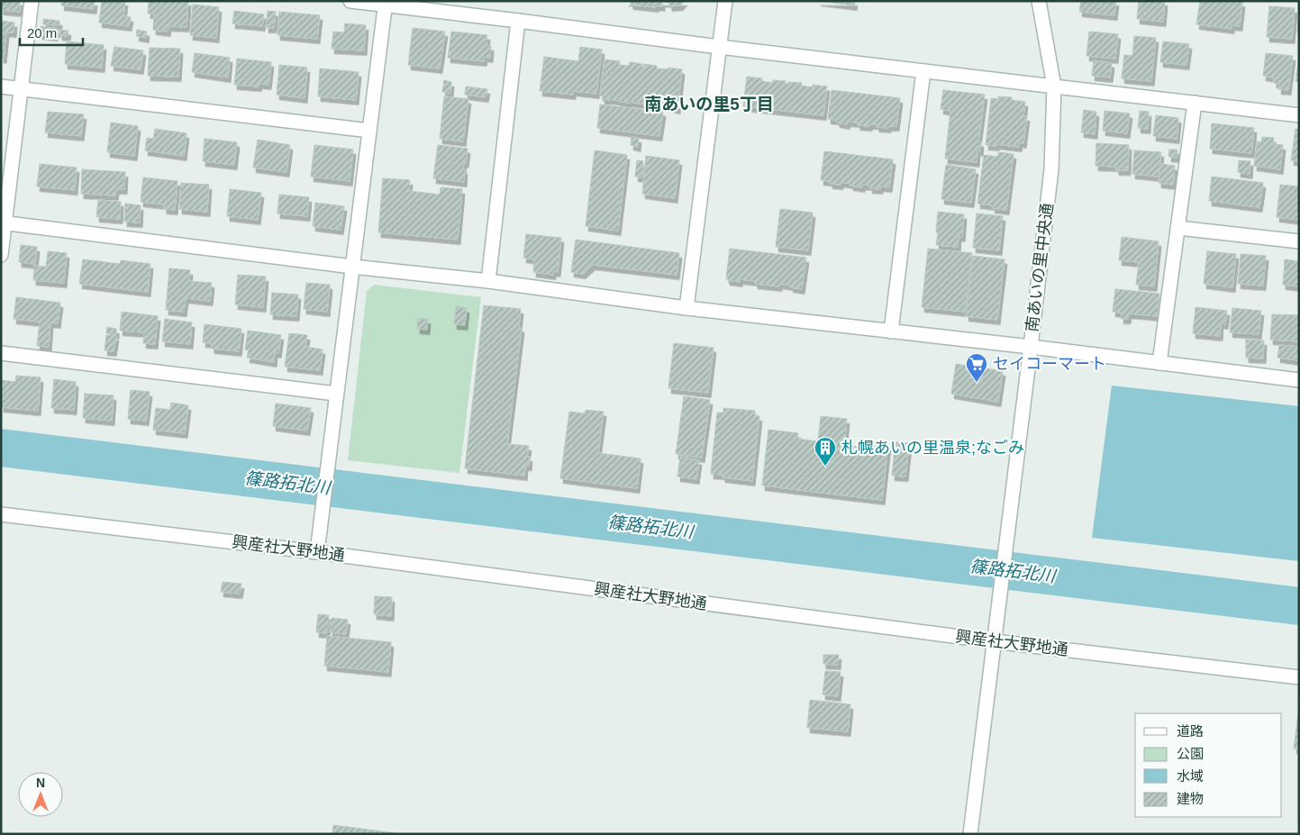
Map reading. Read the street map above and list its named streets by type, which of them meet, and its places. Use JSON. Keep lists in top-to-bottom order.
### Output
{
  "streets": {
    "street": ["南あいの里中央通", "興産社大野地通"]
  },
  "crossings": [
    ["南あいの里中央通", "興産社大野地通"]
  ],
  "districts": ["南あいの里5丁目"],
  "water": ["篠路拓北川"],
  "places": {
    "supermarket": ["セイコーマート"],
    "building": ["札幌あいの里温泉;なごみ"]
  },
  "legend": [
    "道路",
    "公園",
    "水域",
    "建物"
  ],
  "scale_bar": "20 m",
  "north": "top"
}
